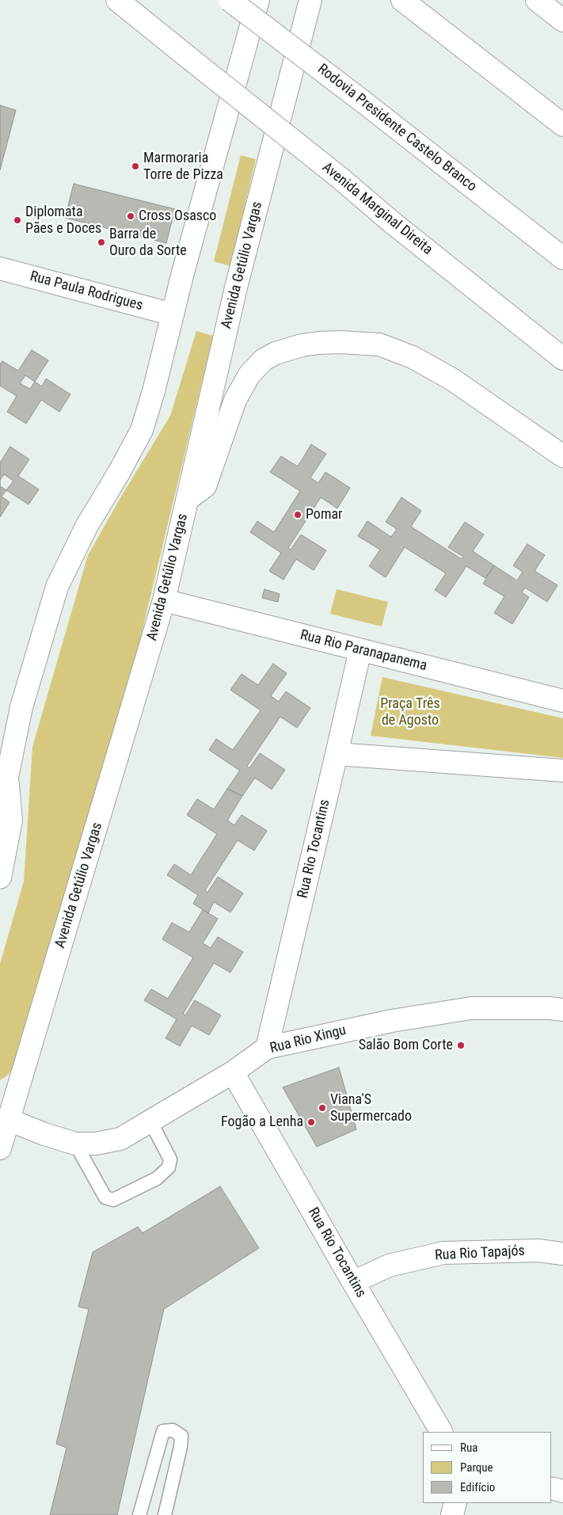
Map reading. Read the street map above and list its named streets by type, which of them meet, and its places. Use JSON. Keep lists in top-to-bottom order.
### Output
{
  "streets": {
    "main road": [
      "Rodovia Presidente Castelo Branco",
      "Avenida Marginal Direita",
      "Avenida Getúlio Vargas",
      "Rua Paula Rodrigues",
      "Rua Rio Paranapanema",
      "Rua Rio Tocantins",
      "Rua Rio Xingu",
      "Rua Rio Tapajós"
    ]
  },
  "crossings": [
    ["Avenida Getúlio Vargas", "Rua Rio Paranapanema"],
    ["Avenida Getúlio Vargas", "Rua Rio Xingu"],
    ["Rua Rio Paranapanema", "Rua Rio Tocantins"],
    ["Rua Rio Tocantins", "Rua Rio Xingu"],
    ["Rua Rio Tocantins", "Rua Rio Tapajós"]
  ],
  "parks": ["Praça Três de Agosto"],
  "places": [
    "Marmoraria Torre de Pizza",
    "Cross Osasco",
    "Diplomata Pães e Doces",
    "Barra de Ouro da Sorte",
    "Pomar",
    "Salão Bom Corte",
    "Viana'S Supermercado",
    "Fogão a Lenha"
  ],
  "legend": ["Rua", "Parque", "Edifício"]
}
